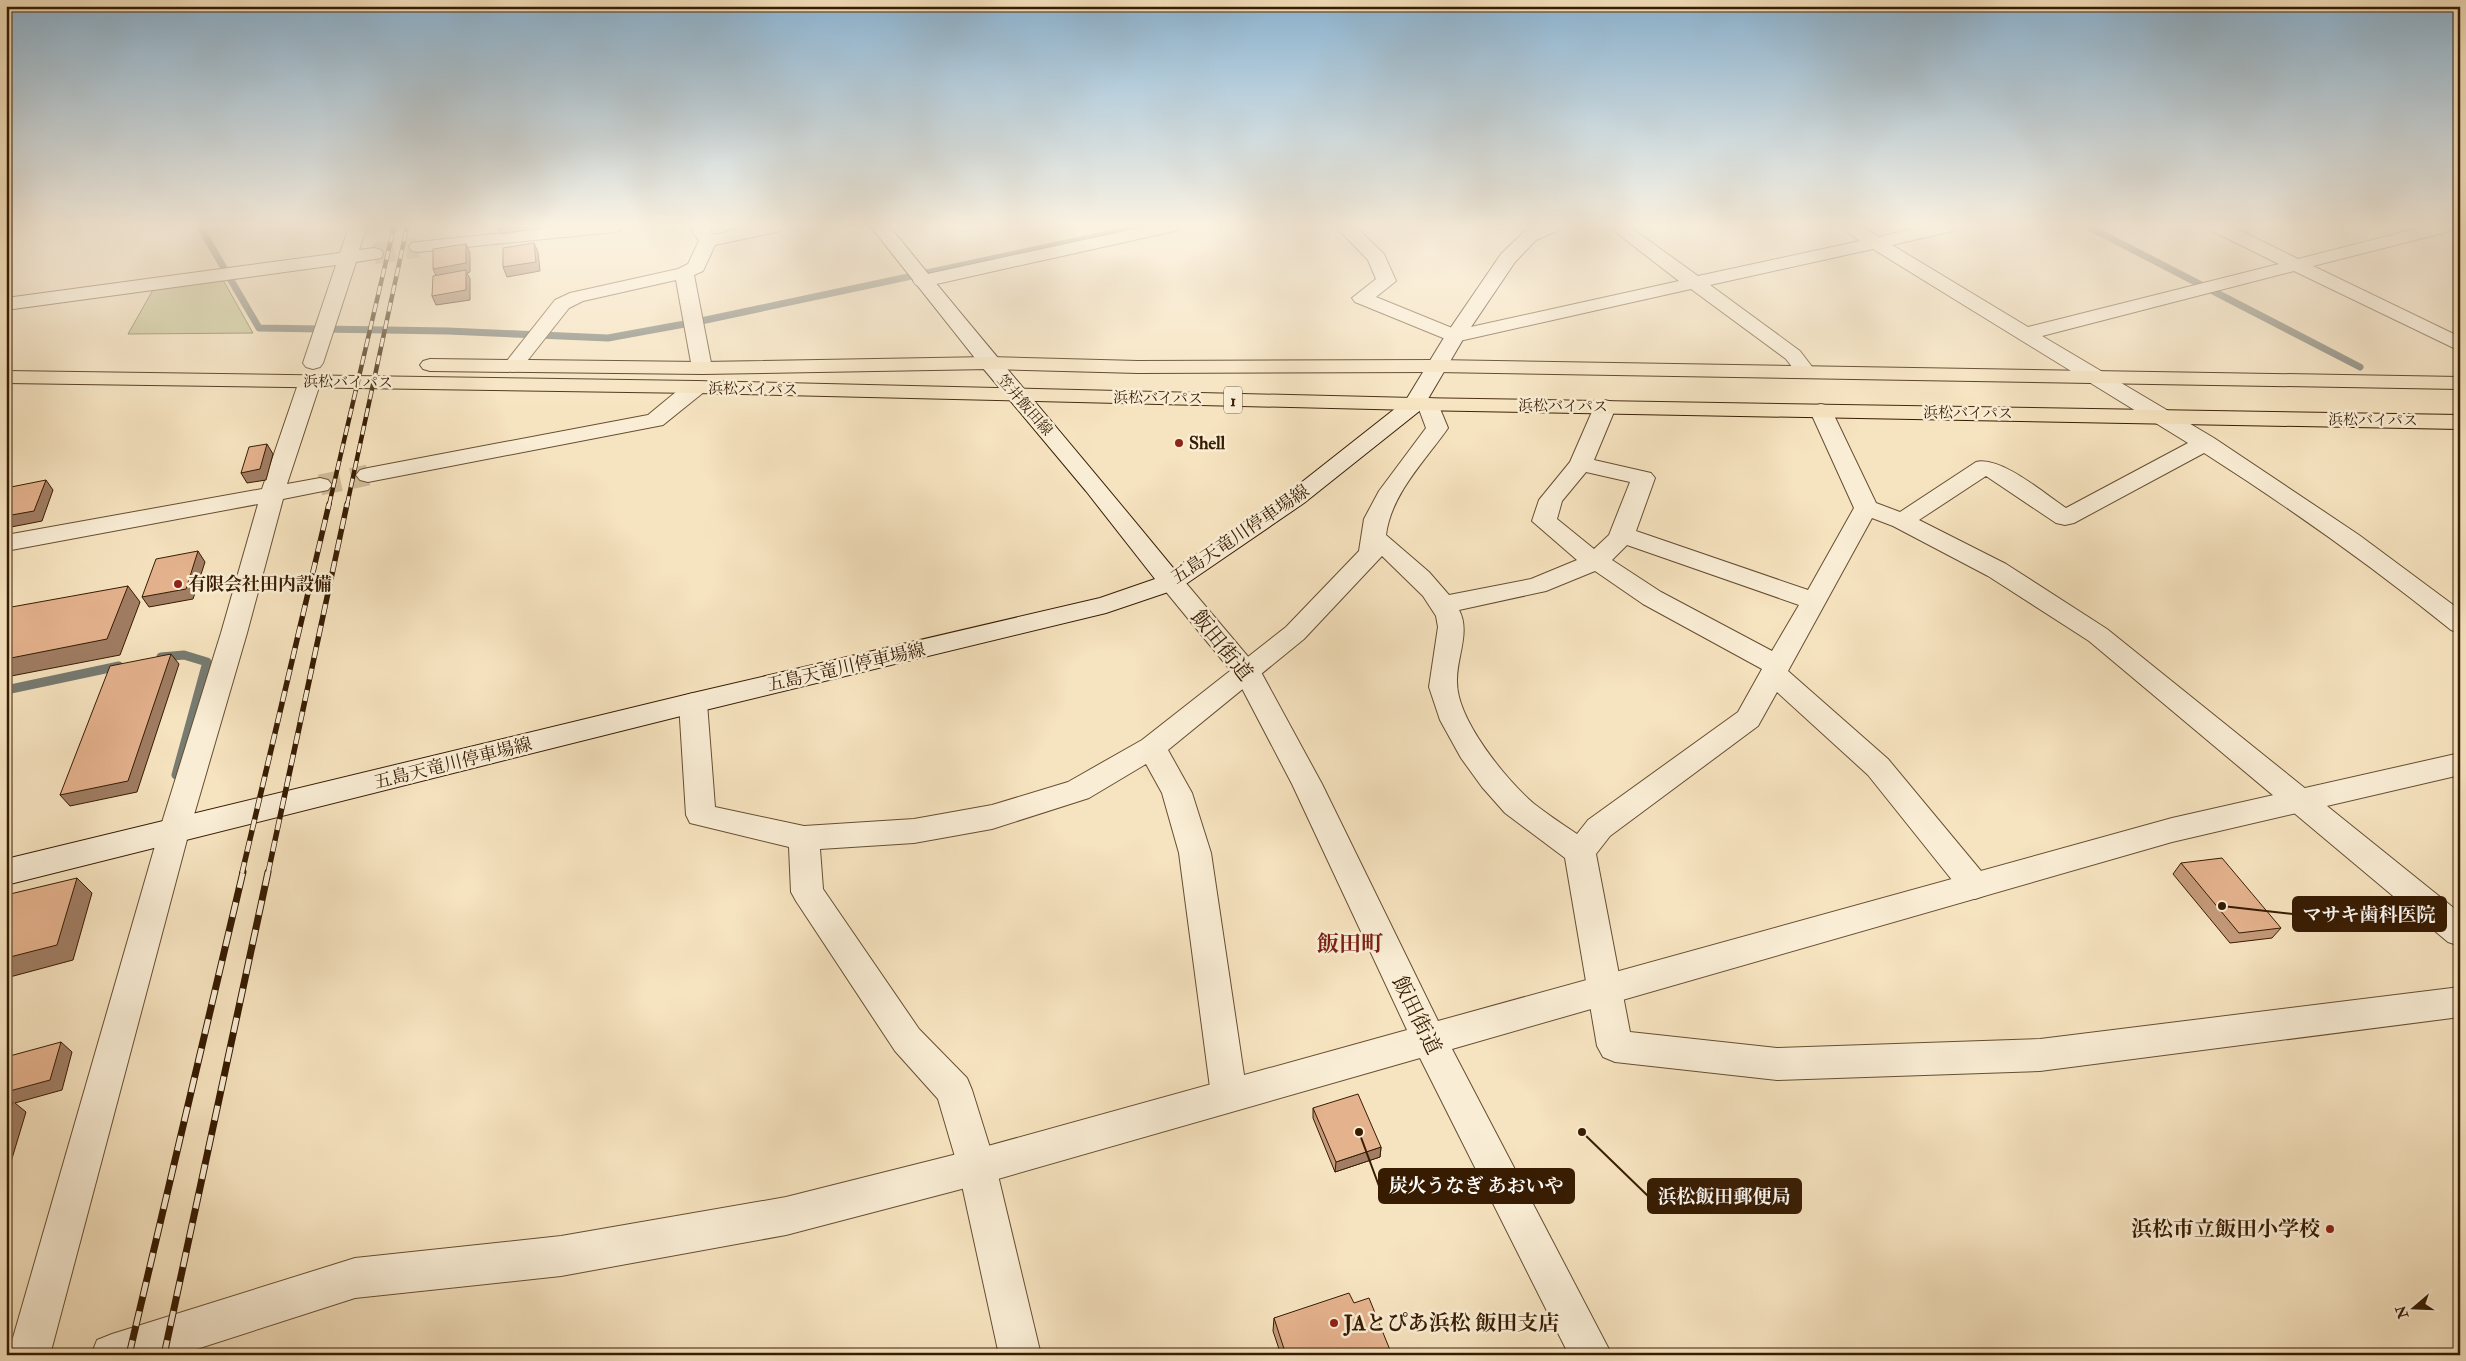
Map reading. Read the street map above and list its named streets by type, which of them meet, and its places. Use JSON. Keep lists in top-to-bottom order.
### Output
{
  "streets": {
    "highway": ["浜松バイパス", "1"],
    "street": ["笠井飯田線", "五島天竜川停車場線", "飯田街道"]
  },
  "crossings": [
    ["浜松バイパス", "笠井飯田線"],
    ["浜松バイパス", "五島天竜川停車場線"],
    ["笠井飯田線", "五島天竜川停車場線"],
    ["笠井飯田線", "飯田街道"],
    ["五島天竜川停車場線", "飯田街道"]
  ],
  "districts": ["飯田町"],
  "places": [
    "Shell",
    "有限会社田内設備",
    "マサキ歯科医院",
    "炭火うなぎ あおいや",
    "浜松飯田郵便局",
    "浜松市立飯田小学校",
    "JAとぴあ浜松 飯田支店"
  ],
  "north": "left"
}
